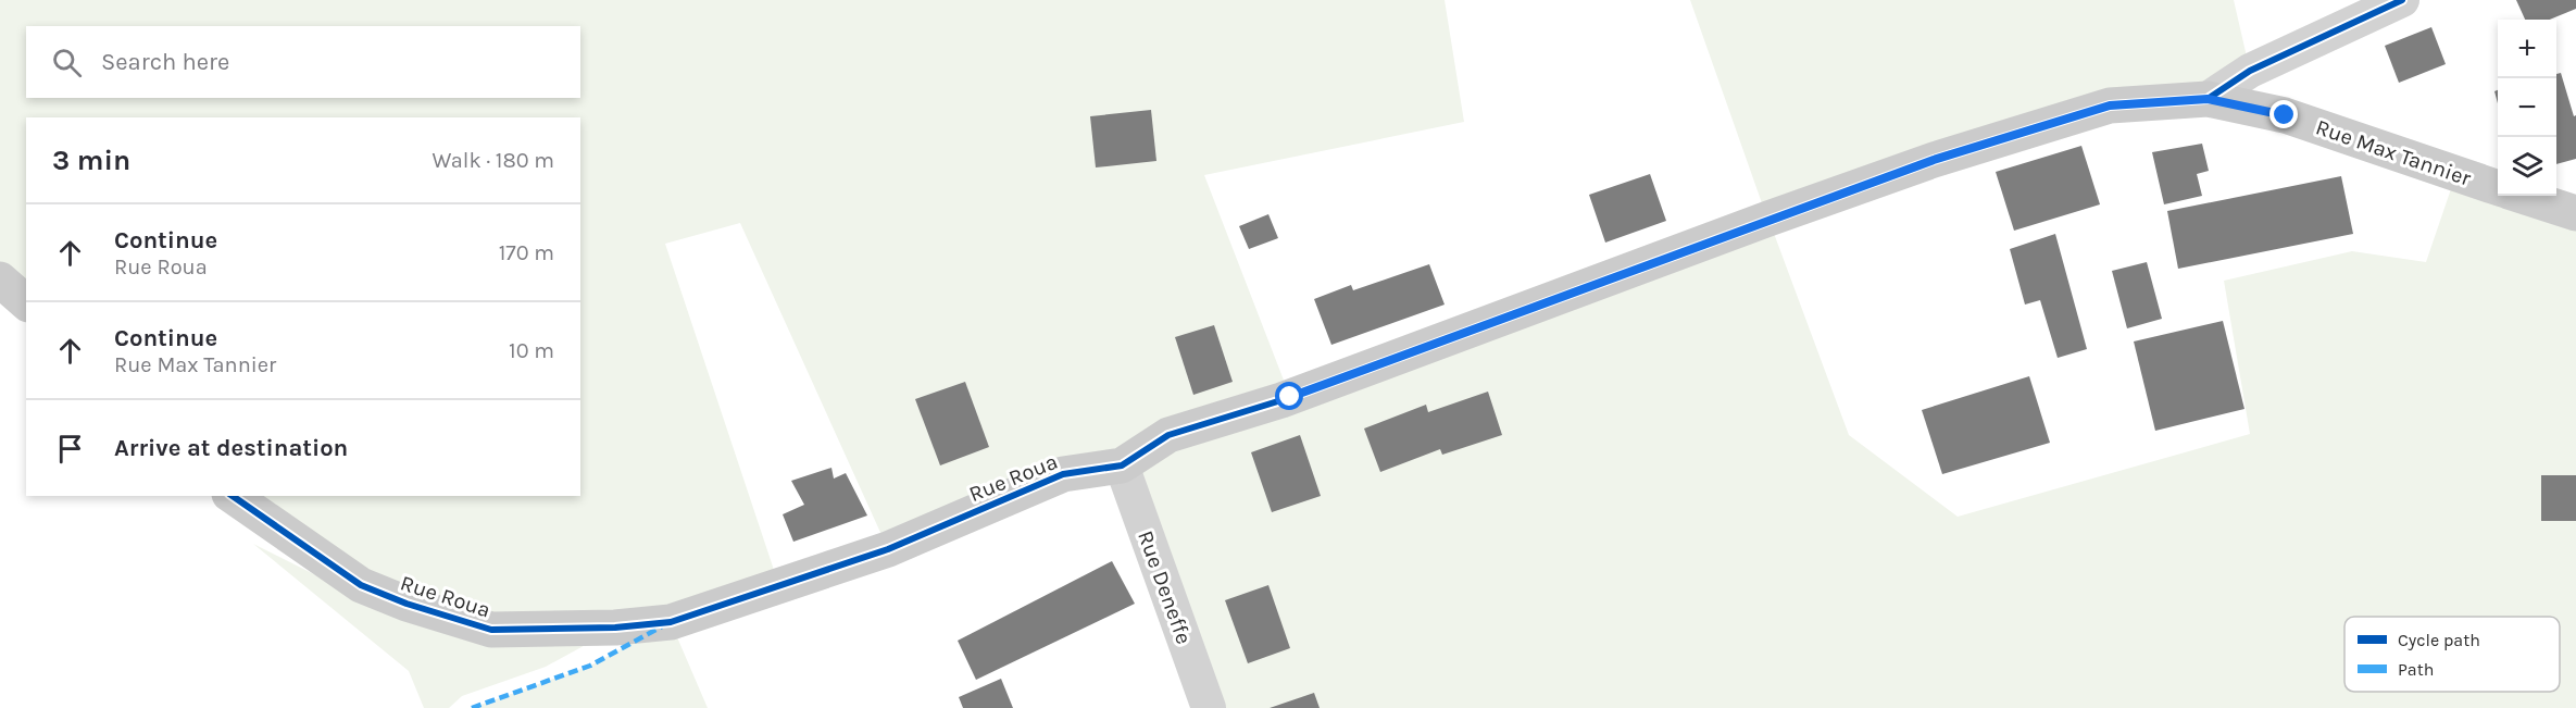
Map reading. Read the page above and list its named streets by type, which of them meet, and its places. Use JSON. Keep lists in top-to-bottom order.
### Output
{
  "streets": {
    "street": ["Rue Max Tannier", "Rue Roua", "Rue Deneffe"]
  },
  "crossings": [
    ["Rue Max Tannier", "Rue Roua"],
    ["Rue Roua", "Rue Deneffe"]
  ],
  "legend": ["Cycle path", "Path"],
  "page": {
    "map_buttons": ["+", "−"],
    "search": "Search here",
    "heading": ["3 min", "Walk · 180 m"],
    "list": [
      ["Continue", "Rue Roua", "170 m"],
      ["Continue", "Rue Max Tannier", "10 m"],
      "Arrive at destination"
    ]
  }
}
